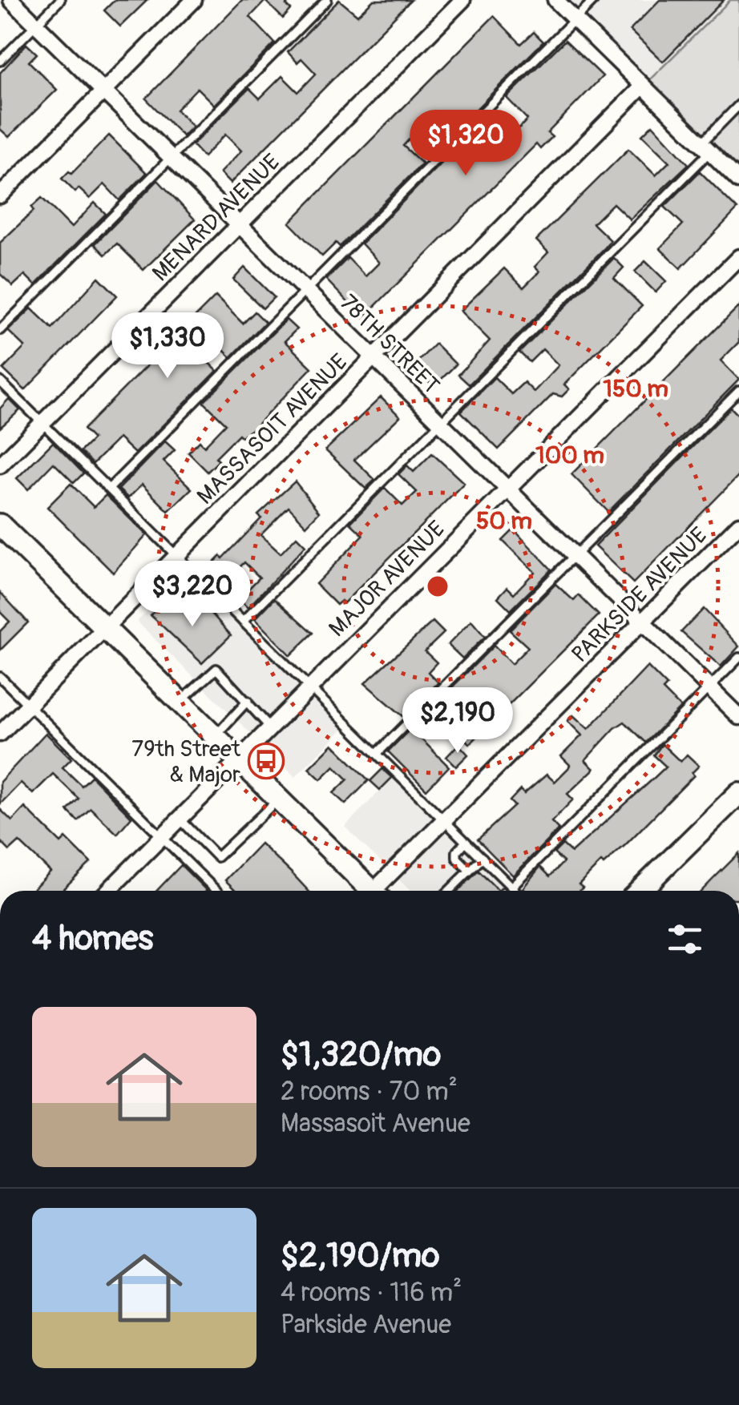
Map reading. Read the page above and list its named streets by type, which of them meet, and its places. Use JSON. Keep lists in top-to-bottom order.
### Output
{
  "streets": {
    "street": [
      "MENARD AVENUE",
      "78TH STREET",
      "MASSASOIT AVENUE",
      "MAJOR AVENUE",
      "PARKSIDE AVENUE"
    ]
  },
  "crossings": [
    ["MENARD AVENUE", "78TH STREET"],
    ["78TH STREET", "MASSASOIT AVENUE"],
    ["78TH STREET", "MAJOR AVENUE"],
    ["78TH STREET", "PARKSIDE AVENUE"]
  ],
  "places": {
    "bus stop": ["79th Street & Major"]
  },
  "page": {
    "price": [
      "$1,320",
      "$1,330",
      "$3,220",
      "$2,190"
    ],
    "heading": "4 homes",
    "list": [
      {
        "name": "$1,320/mo",
        "note": "2 rooms · 70 m² · Massasoit Avenue"
      },
      {
        "name": "$2,190/mo",
        "note": "4 rooms · 116 m² · Parkside Avenue"
      }
    ]
  },
  "rings": ["150 m", "100 m", "50 m"]
}
